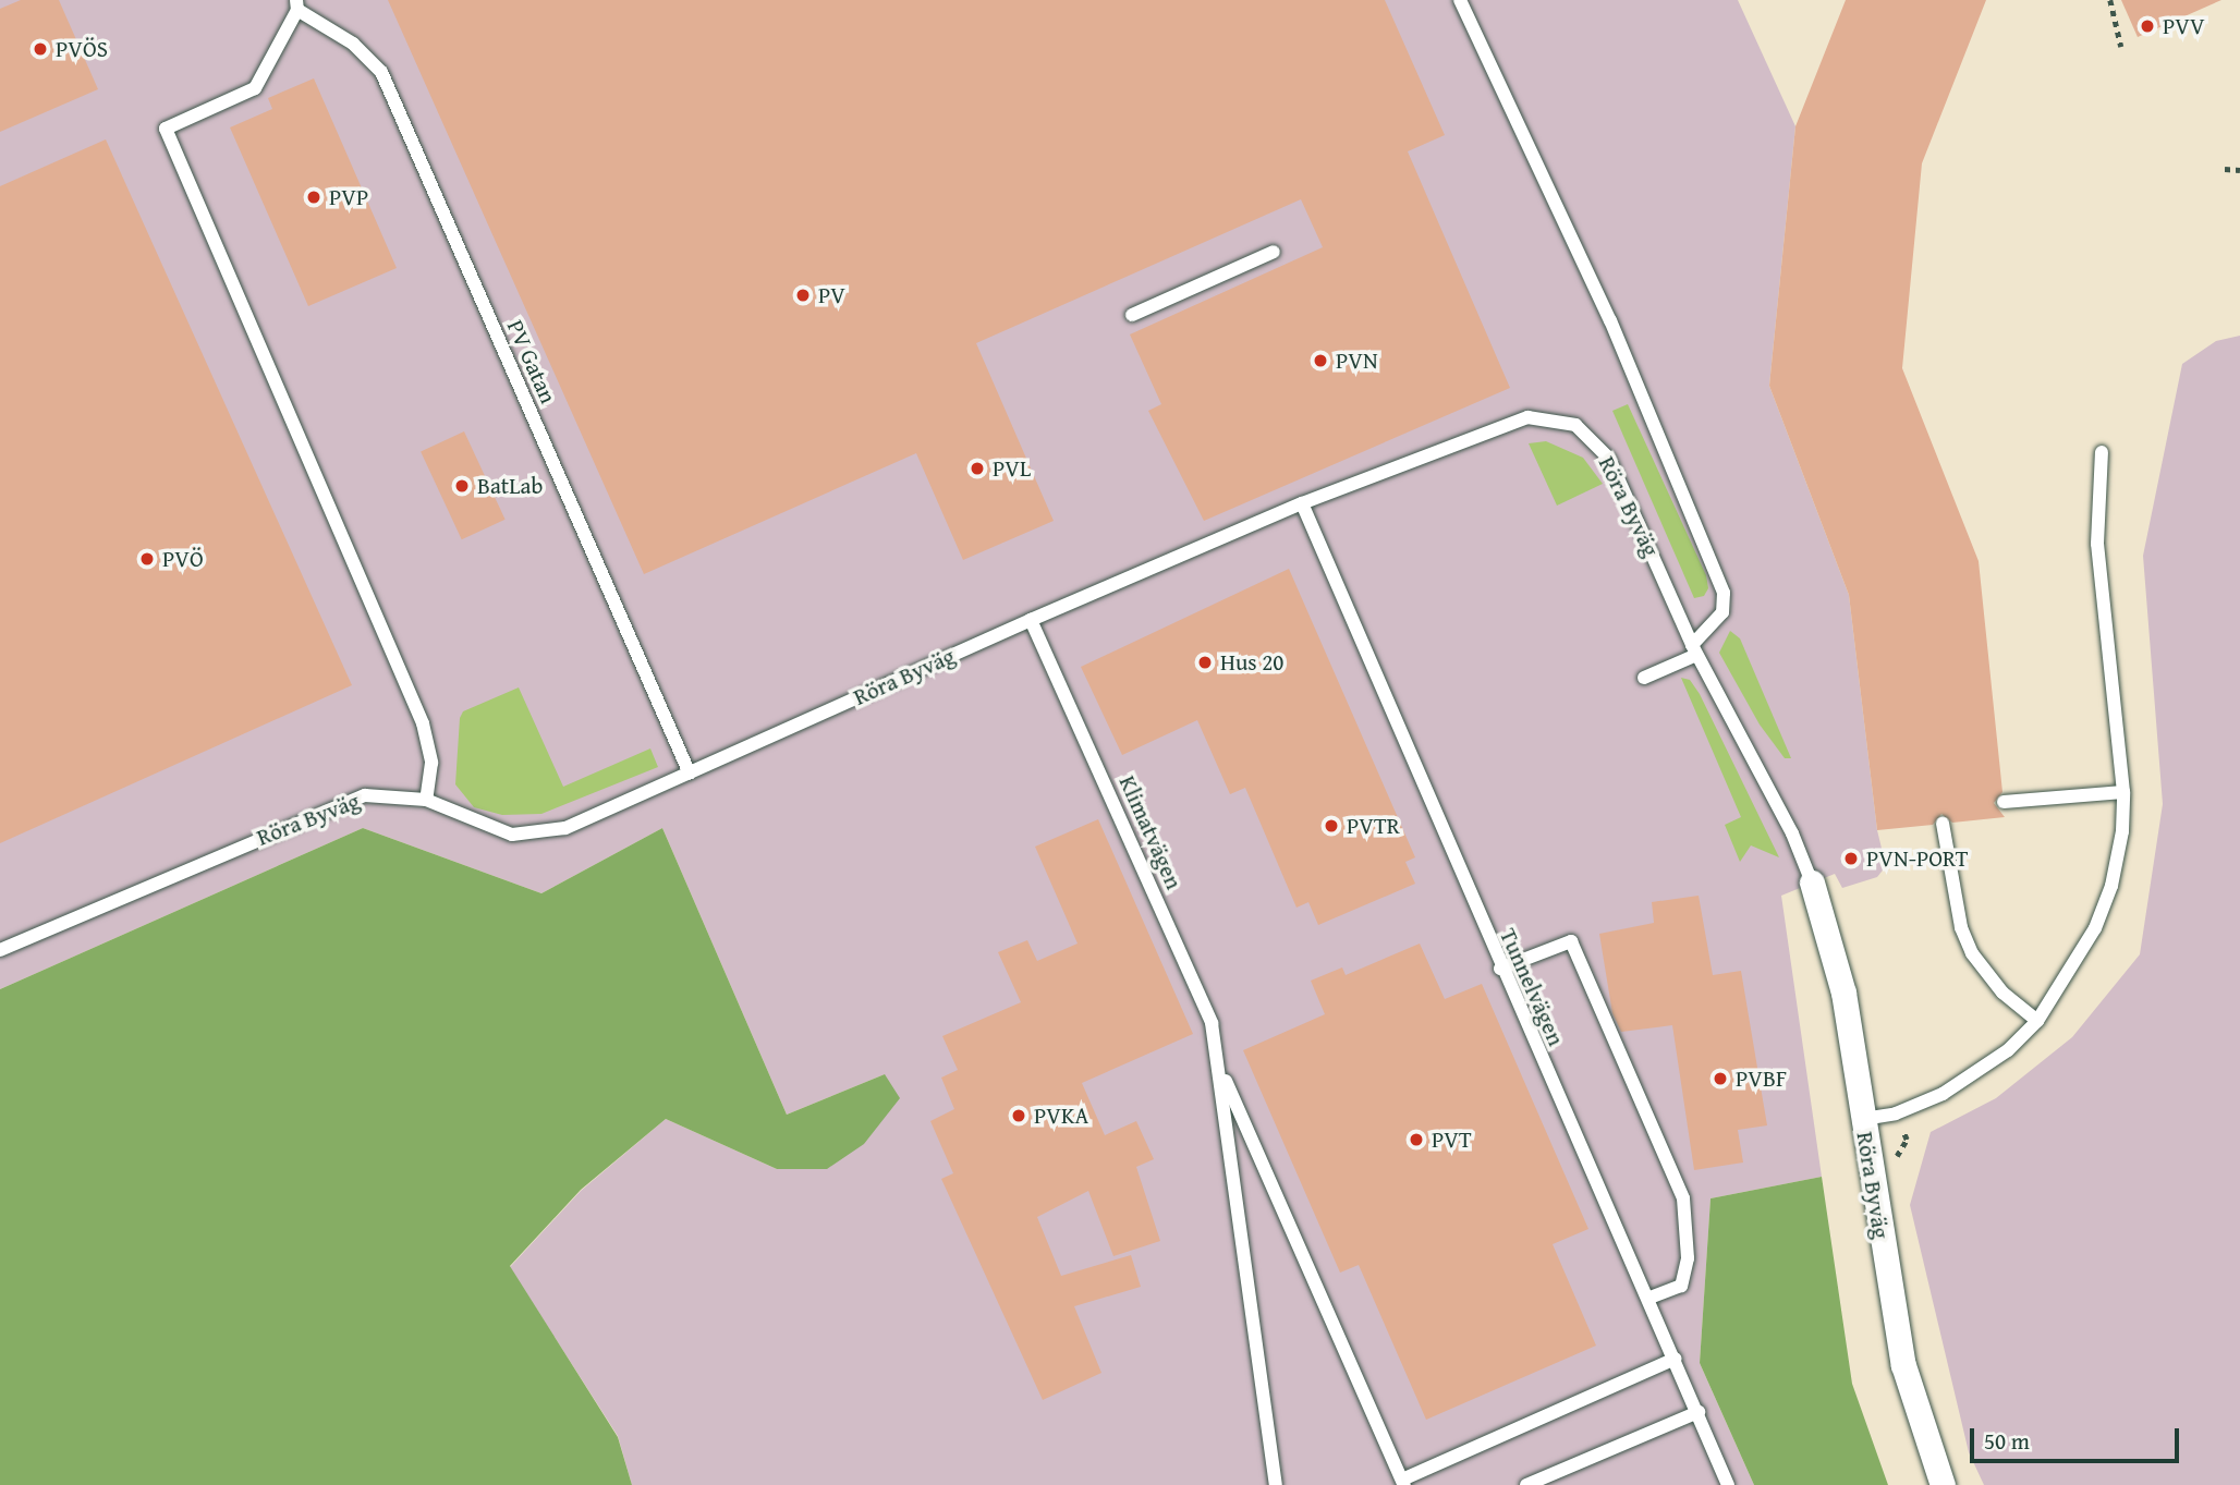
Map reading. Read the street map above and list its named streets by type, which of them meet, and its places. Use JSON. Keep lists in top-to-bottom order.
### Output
{
  "streets": {
    "street": ["Röra Byväg"],
    "lane": ["PV Gatan", "Klimatvägen", "Tunnelvägen"]
  },
  "crossings": [
    ["PV Gatan", "Röra Byväg"],
    ["Röra Byväg", "Klimatvägen"],
    ["Röra Byväg", "Tunnelvägen"]
  ],
  "places": [
    "PVV",
    "PVÖS",
    "PVP",
    "PV",
    "PVN",
    "PVL",
    "BatLab",
    "PVÖ",
    "Hus 20",
    "PVTR",
    "PVN-PORT",
    "PVBF",
    "PVKA",
    "PVT"
  ],
  "scale_bar": "50 m"
}
